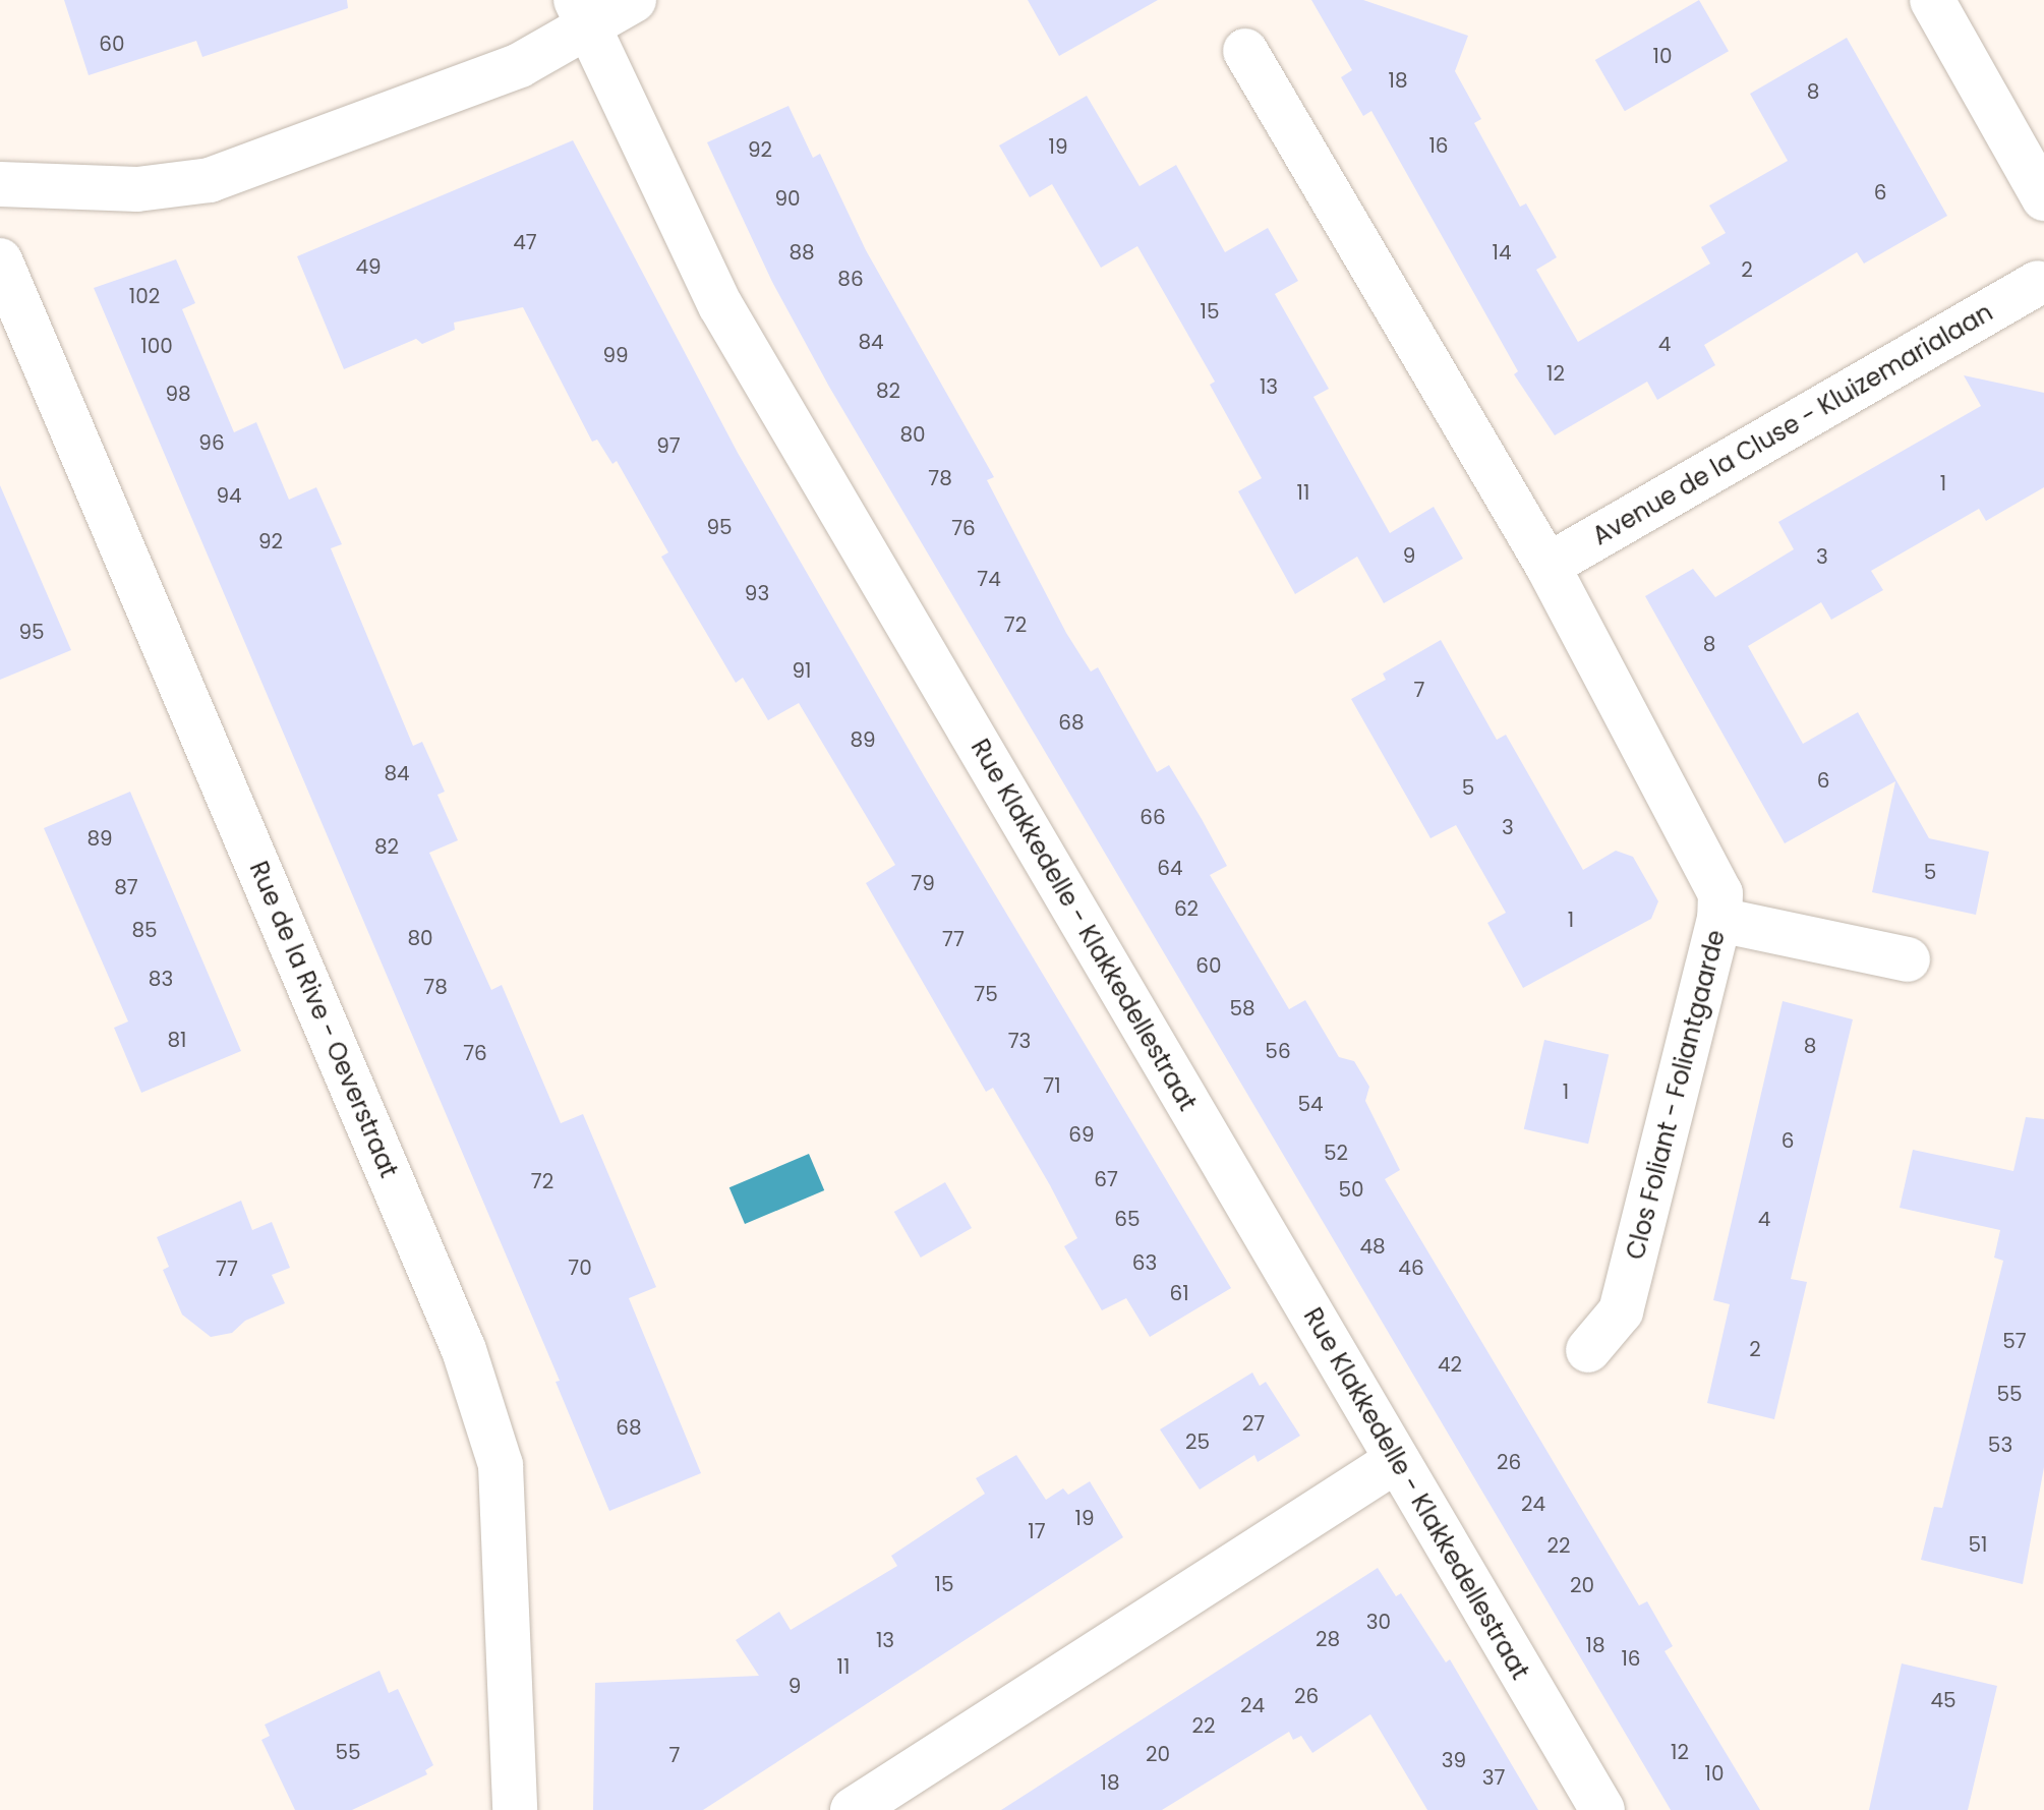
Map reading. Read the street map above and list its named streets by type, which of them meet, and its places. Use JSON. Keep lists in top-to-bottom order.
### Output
{
  "streets": {
    "street": [
      "Avenue de la Cluse - Kluizemarialaan",
      "Rue Klakkedelle - Klakkedellestraat",
      "Rue de la Rive - Oeverstraat",
      "Clos Foliant - Foliantgaarde"
    ]
  },
  "house_numbers": [
    "60",
    "10",
    "18",
    "8",
    "16",
    "19",
    "92",
    "6",
    "90",
    "47",
    "88",
    "14",
    "49",
    "2",
    "86",
    "102",
    "15",
    "84",
    "4",
    "100",
    "99",
    "12",
    "13",
    "82",
    "98",
    "80",
    "96",
    "97",
    "78",
    "1",
    "11",
    "94",
    "95",
    "76",
    "92",
    "9",
    "3",
    "74",
    "93",
    "72",
    "95",
    "8",
    "91",
    "7",
    "68",
    "89",
    "84",
    "6",
    "5",
    "66",
    "3",
    "89",
    "82",
    "64",
    "5",
    "79",
    "87",
    "62",
    "1",
    "85",
    "80",
    "77",
    "60",
    "83",
    "78",
    "75",
    "58",
    "81",
    "73",
    "8",
    "56",
    "76",
    "71",
    "1",
    "54",
    "69",
    "6",
    "52",
    "67",
    "72",
    "50",
    "65",
    "4",
    "48",
    "63",
    "70",
    "46",
    "77",
    "61",
    "57",
    "2",
    "42",
    "55",
    "27",
    "68",
    "25",
    "53",
    "26",
    "24",
    "19",
    "17",
    "51",
    "22",
    "15",
    "20",
    "30",
    "28",
    "13",
    "18",
    "16",
    "11",
    "9",
    "26",
    "45",
    "24",
    "22",
    "55",
    "12",
    "20",
    "7",
    "39",
    "10",
    "37",
    "18"
  ]
}
